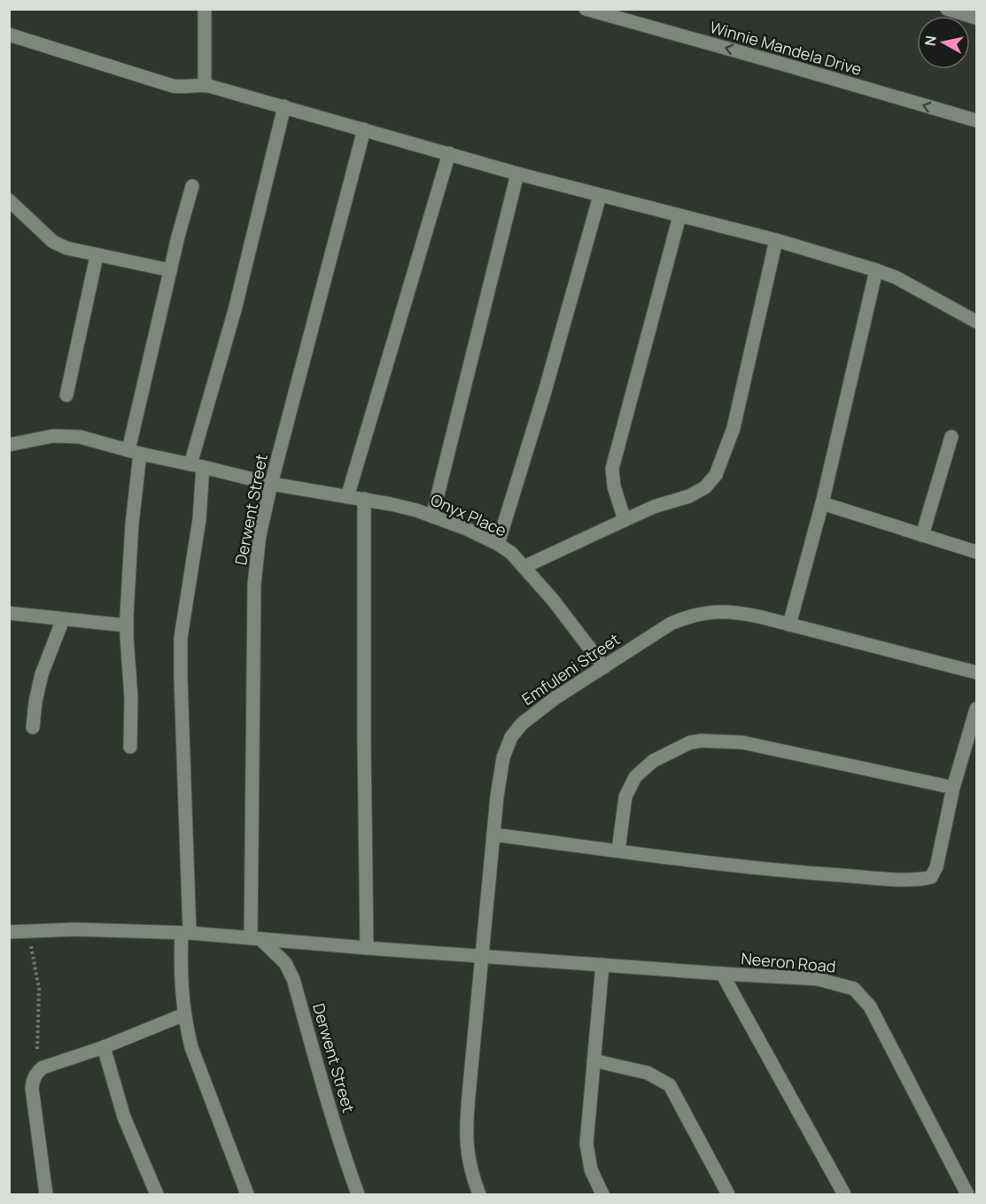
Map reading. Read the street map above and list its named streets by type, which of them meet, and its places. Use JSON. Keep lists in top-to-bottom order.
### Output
{
  "streets": {
    "street": [
      "Winnie Mandela Drive",
      "Derwent Street",
      "Onyx Place",
      "Emfuleni Street",
      "Neeron Road"
    ]
  },
  "crossings": [
    ["Derwent Street", "Onyx Place"],
    ["Derwent Street", "Neeron Road"],
    ["Onyx Place", "Emfuleni Street"],
    ["Emfuleni Street", "Neeron Road"]
  ],
  "one_way": ["Winnie Mandela Drive"],
  "north": "left"
}
